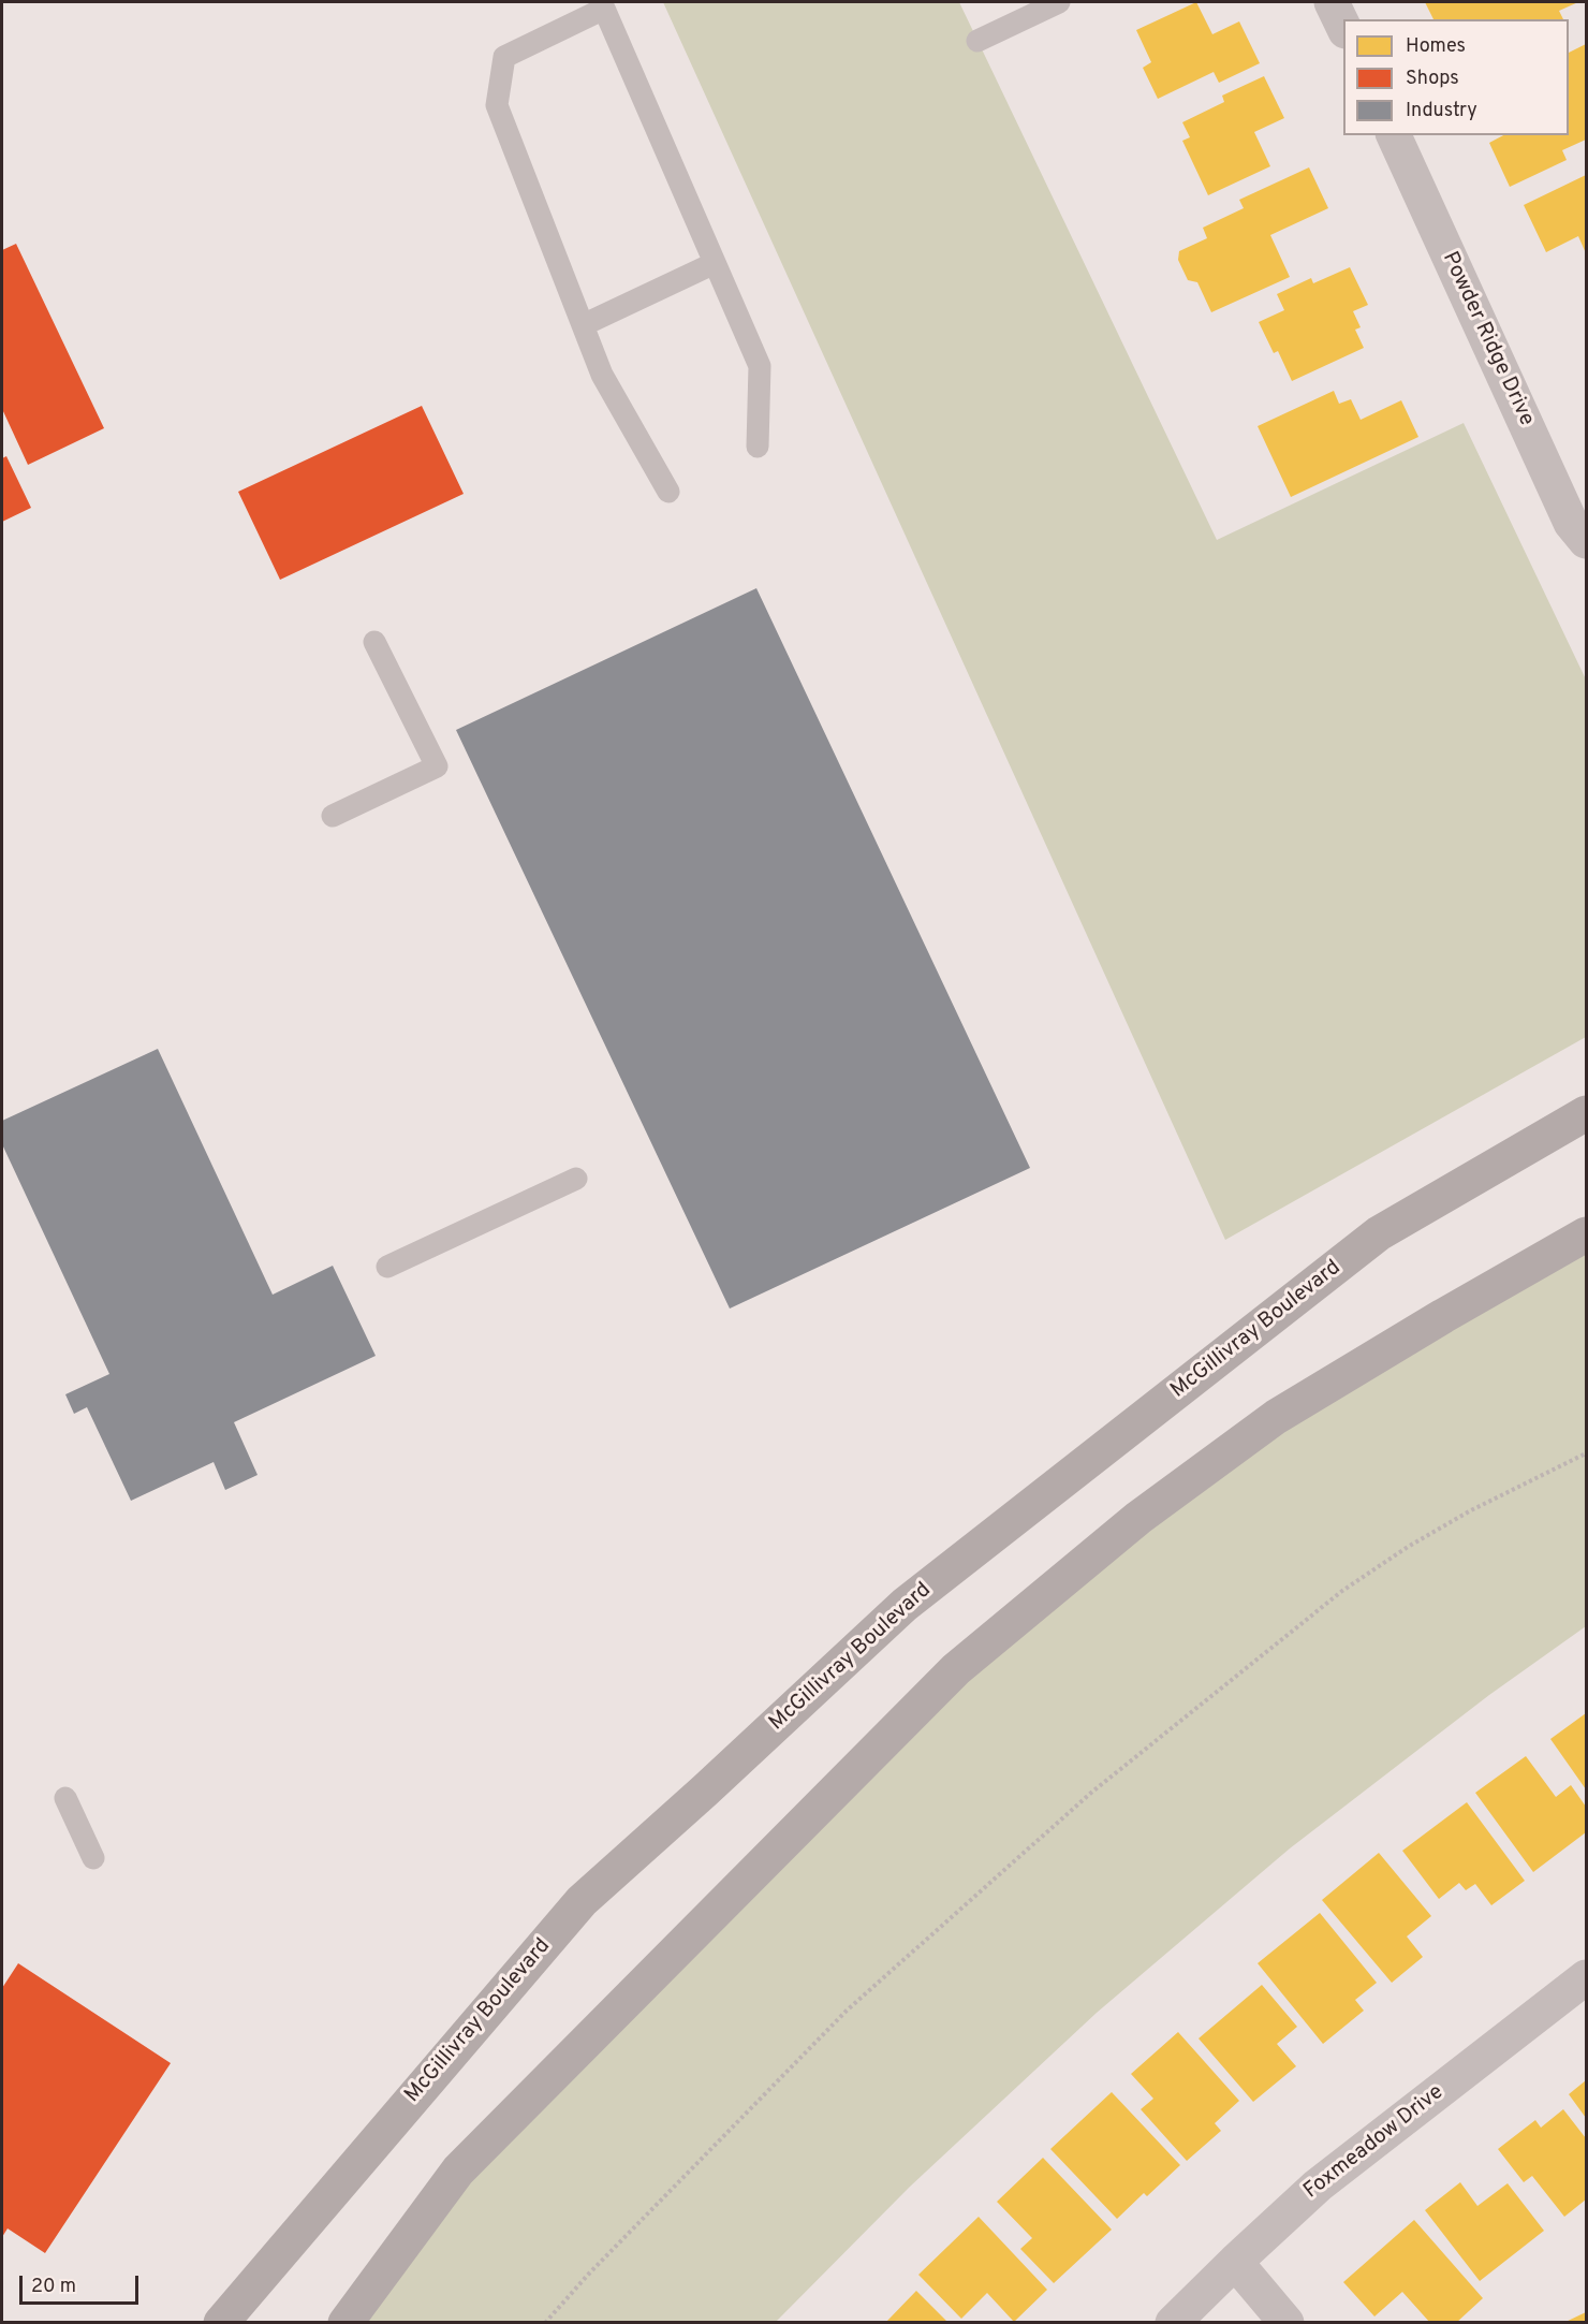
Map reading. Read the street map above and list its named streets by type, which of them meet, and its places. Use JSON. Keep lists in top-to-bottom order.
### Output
{
  "streets": {
    "main road": ["McGillivray Boulevard"],
    "street": ["Powder Ridge Drive", "Foxmeadow Drive"]
  },
  "legend": ["Homes", "Shops", "Industry"],
  "scale_bar": "20 m"
}
